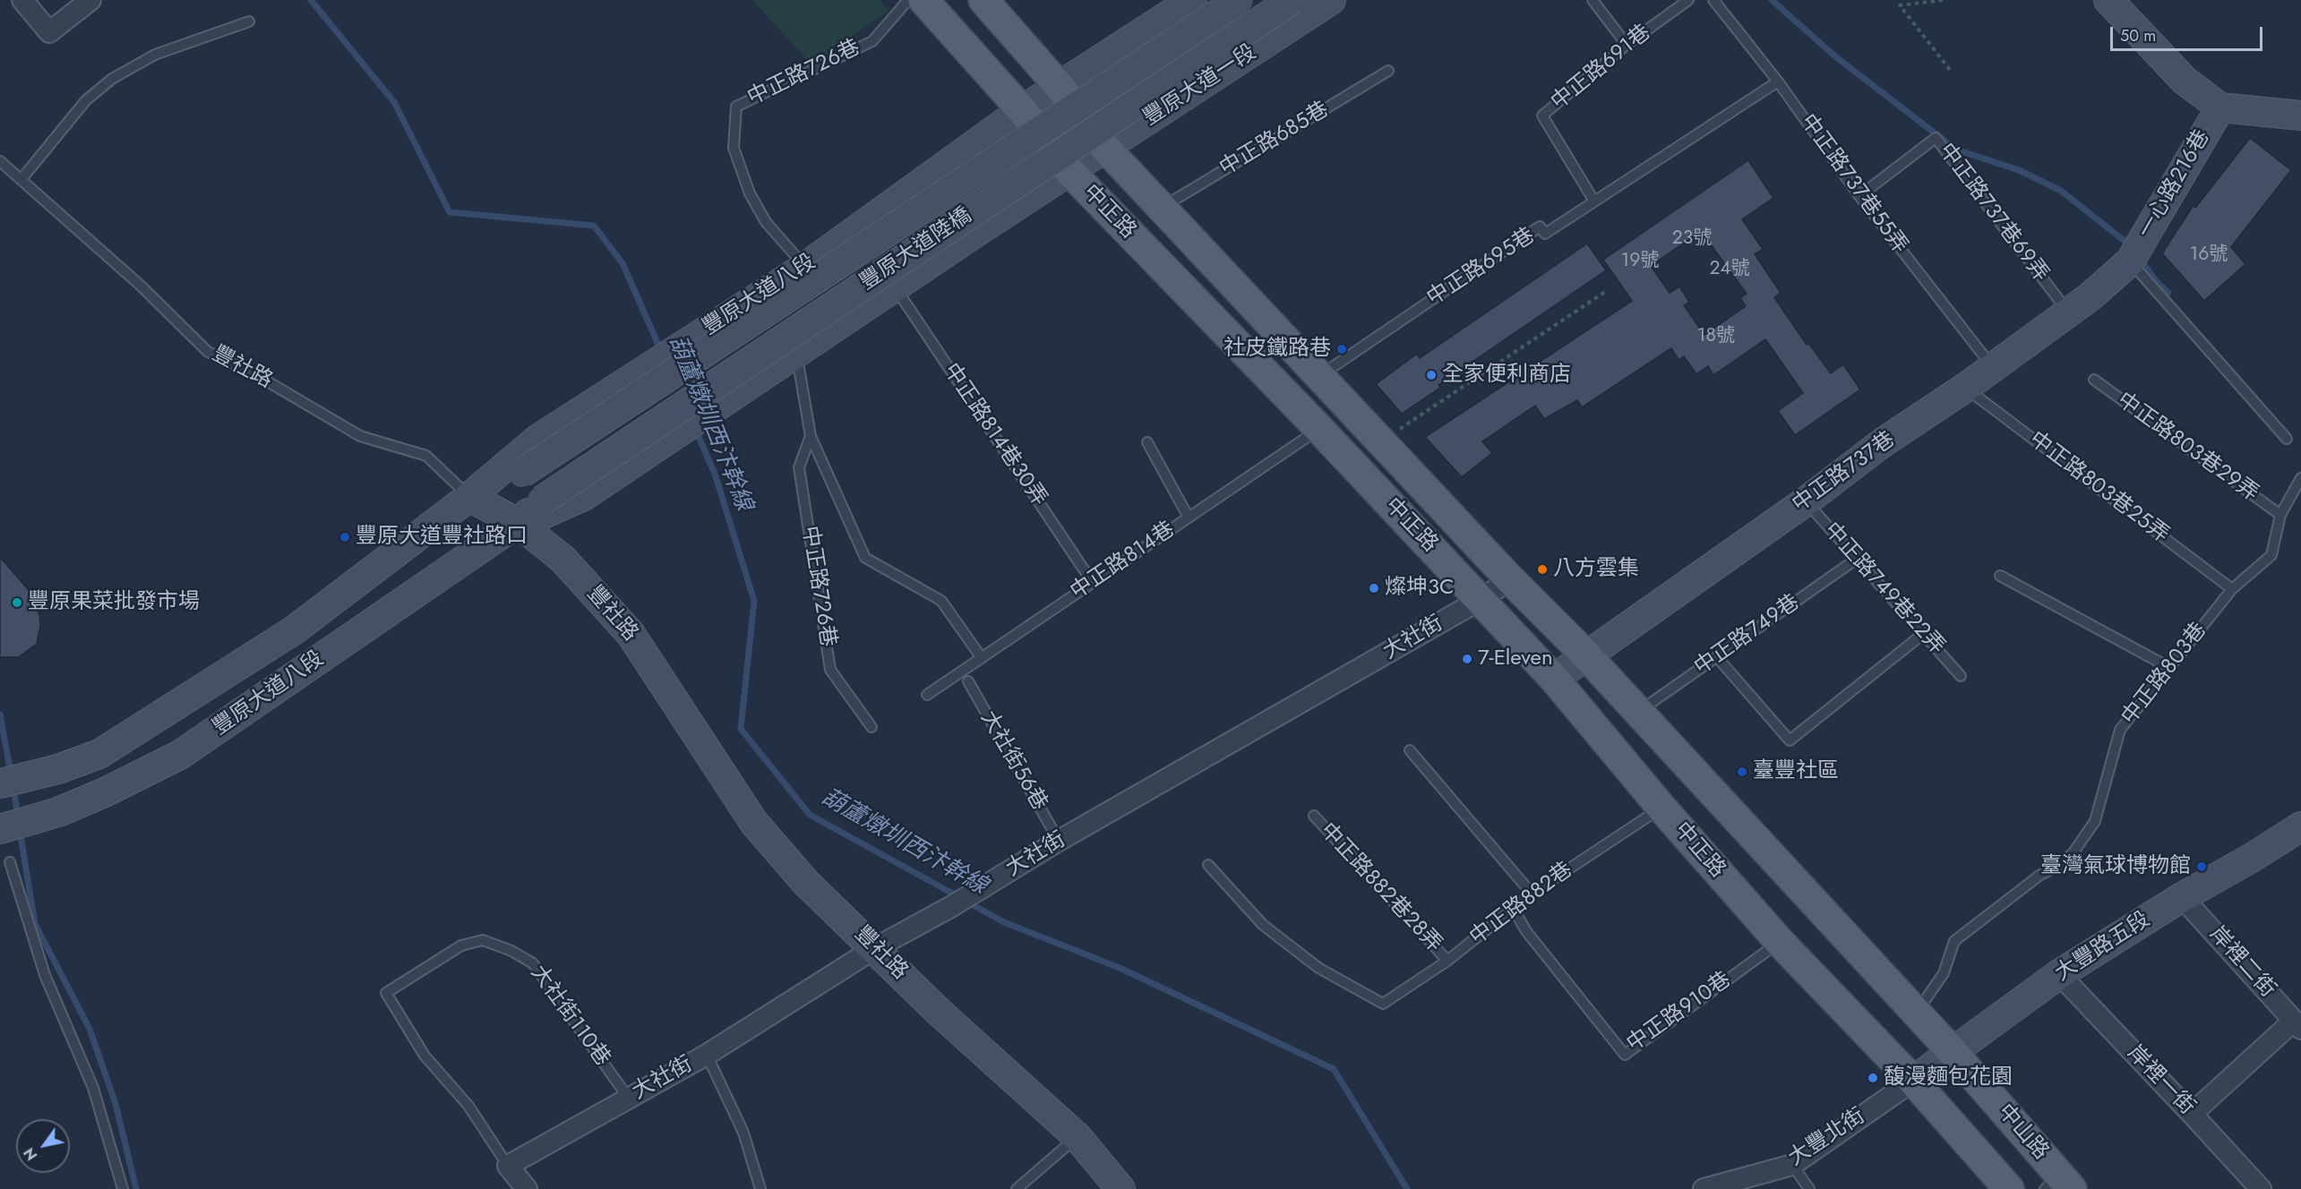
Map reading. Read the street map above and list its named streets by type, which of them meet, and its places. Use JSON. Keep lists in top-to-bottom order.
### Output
{
  "streets": {
    "main road": ["中正路", "中山路"],
    "street": [
      "豐原大道一段",
      "一心路216巷",
      "豐原大道陸橋",
      "豐原大道八段",
      "豐社路",
      "中正路737巷",
      "大社街",
      "大豐路五段",
      "岸裡二街",
      "岸裡一街",
      "大豐北街"
    ],
    "lane": [
      "中正路691巷",
      "中正路726巷",
      "中正路685巷",
      "中正路737巷55弄",
      "中正路737巷69弄",
      "中正路695巷",
      "中正路814巷30弄",
      "中正路803巷29弄",
      "中正路803巷25弄",
      "中正路814巷",
      "中正路749巷22弄",
      "中正路749巷",
      "中正路803巷",
      "大社街56巷",
      "中正路882巷28弄",
      "中正路882巷",
      "中正路910巷",
      "大社街110巷"
    ]
  },
  "crossings": [
    ["中正路691巷", "中正路695巷"],
    ["中正路726巷", "豐原大道八段"],
    ["豐原大道一段", "中正路"],
    ["豐原大道一段", "豐原大道八段"],
    ["中正路685巷", "中正路"],
    ["中正路737巷55弄", "中正路737巷69弄"],
    ["中正路737巷55弄", "中正路695巷"],
    ["中正路737巷55弄", "中正路737巷"],
    ["一心路216巷", "中正路737巷"],
    ["中正路", "中正路695巷"],
    ["中正路", "豐原大道八段"],
    ["中正路", "中正路737巷"],
    ["中正路", "中正路814巷"],
    ["中正路", "中正路749巷"],
    ["中正路", "大社街"],
    ["中正路", "中正路803巷"],
    ["中正路", "中正路882巷"],
    ["中正路", "大豐路五段"],
    ["中正路", "中正路910巷"],
    ["中正路", "中山路"],
    ["中正路", "大豐北街"],
    ["中正路737巷69弄", "中正路737巷"],
    ["豐原大道陸橋", "豐原大道八段"],
    ["豐原大道八段", "豐社路"],
    ["豐原大道八段", "中正路814巷30弄"],
    ["豐社路", "大社街"],
    ["中正路814巷30弄", "中正路814巷"],
    ["中正路803巷29弄", "中正路803巷"],
    ["中正路737巷", "中正路803巷25弄"],
    ["中正路737巷", "中正路749巷22弄"],
    ["中正路803巷25弄", "中正路803巷"],
    ["中正路749巷22弄", "中正路749巷"],
    ["大社街", "大社街56巷"],
    ["大社街", "大社街110巷"],
    ["中正路882巷28弄", "中正路882巷"],
    ["中正路882巷", "中正路910巷"],
    ["大豐路五段", "岸裡二街"],
    ["大豐路五段", "岸裡一街"],
    ["大豐路五段", "中山路"],
    ["大豐路五段", "大豐北街"]
  ],
  "water": ["葫蘆燉圳西汴幹線"],
  "places": [
    "社皮鐵路巷",
    "全家便利商店",
    "豐原大道豐社路口",
    "八方雲集",
    "燦坤3C",
    "豐原果菜批發市場",
    "7-Eleven",
    "臺豐社區",
    "臺灣氣球博物館",
    "馥漫麵包花園"
  ],
  "house_numbers": [
    "23號",
    "16號",
    "19號",
    "24號",
    "18號"
  ],
  "scale_bar": "50 m",
  "north": "bottom left"
}
